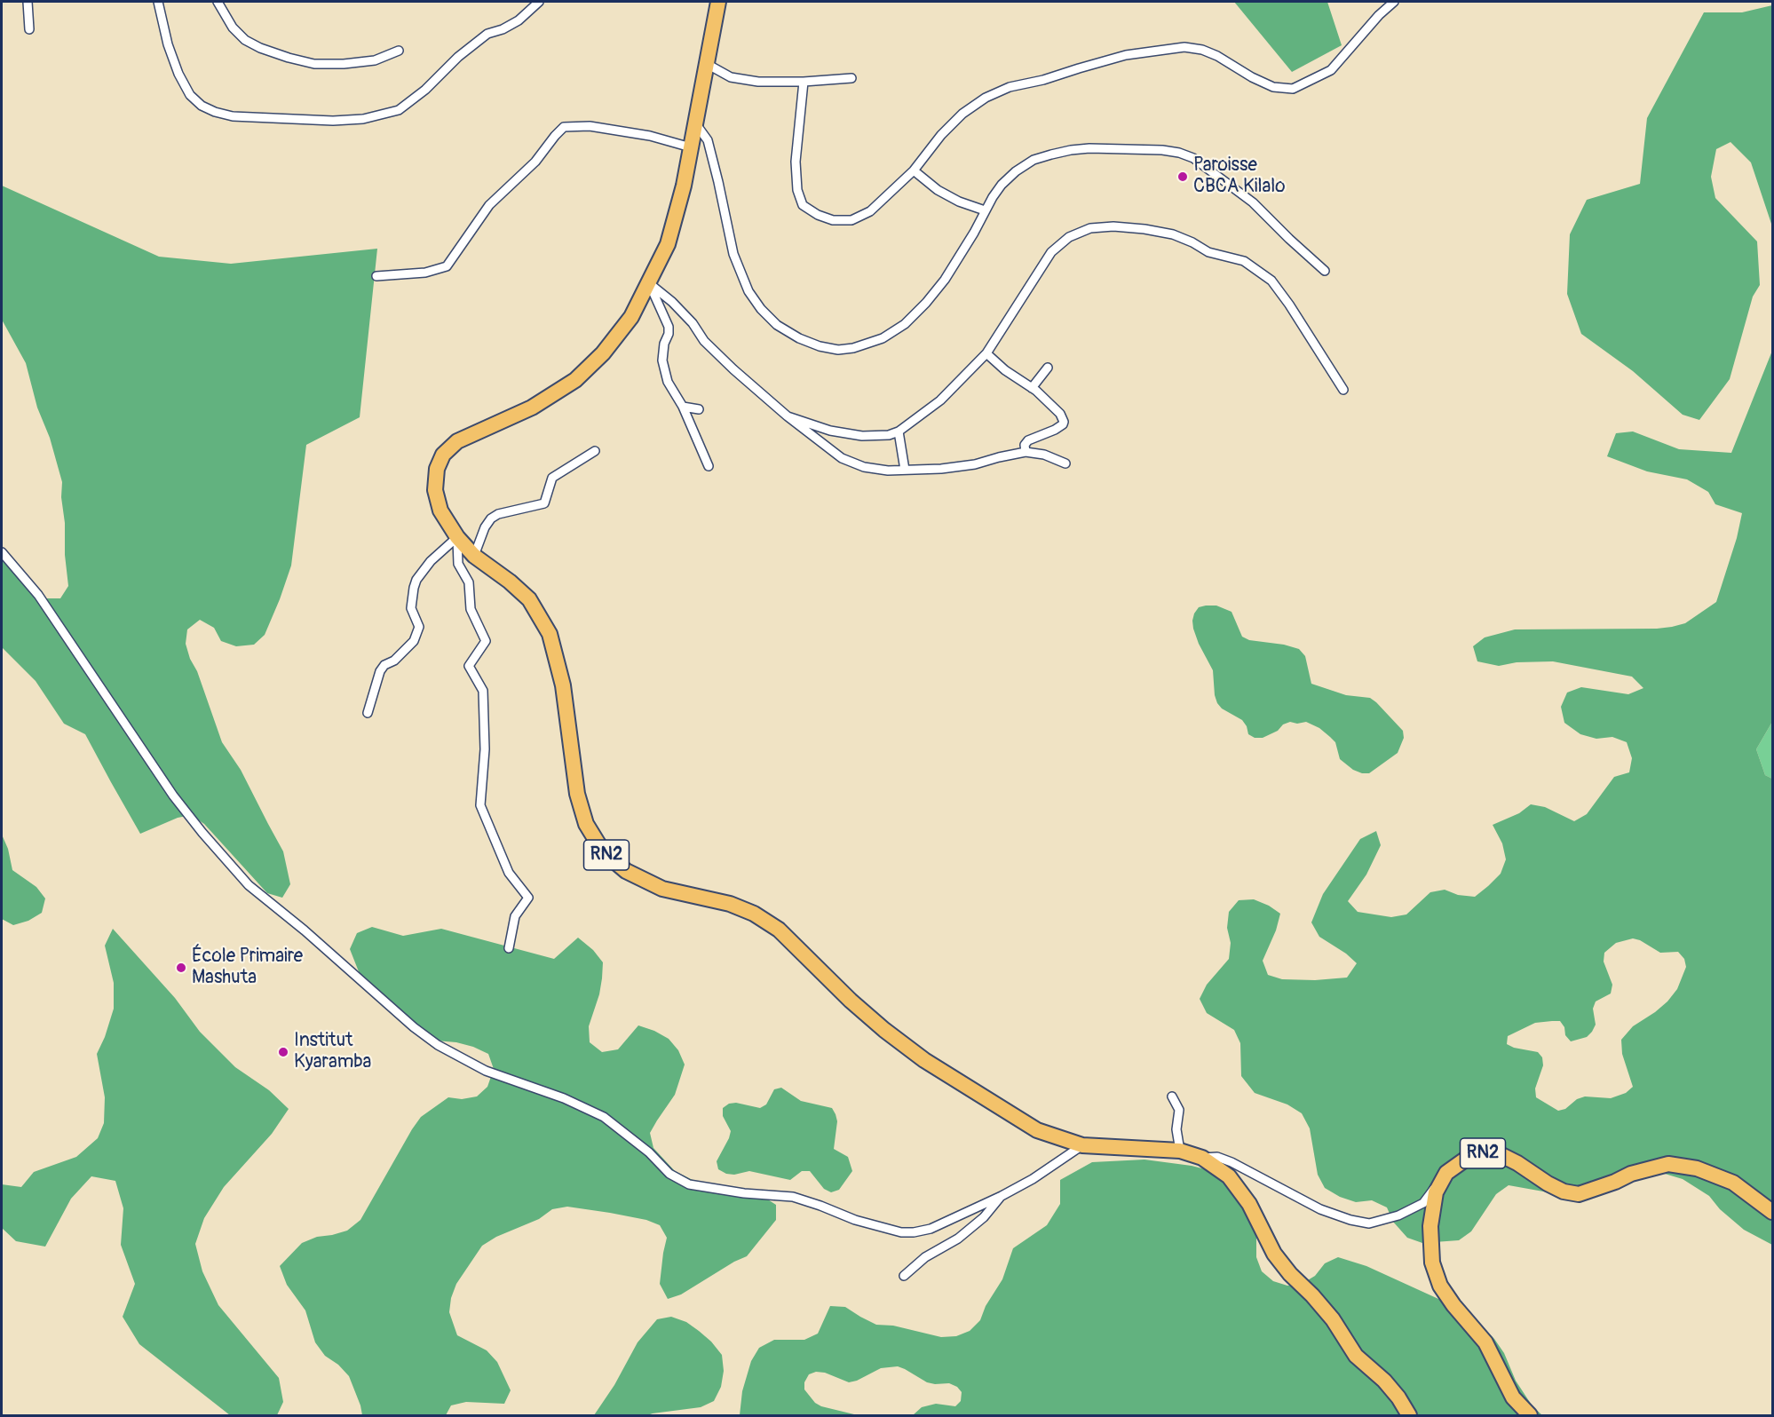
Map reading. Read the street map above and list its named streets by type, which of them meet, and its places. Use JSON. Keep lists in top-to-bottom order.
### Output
{
  "streets": {
    "highway": ["RN2"]
  },
  "places": ["Paroisse CBCA Kilalo", "École Primaire Mashuta", "Institut Kyaramba"]
}
